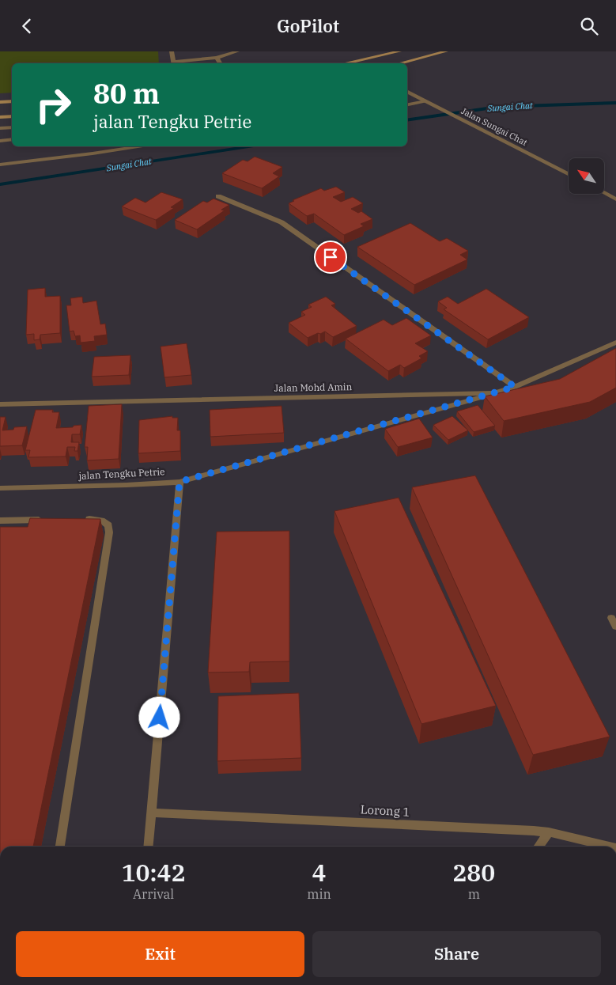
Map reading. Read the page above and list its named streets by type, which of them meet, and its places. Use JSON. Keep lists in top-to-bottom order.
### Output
{
  "streets": {
    "street": [
      "Jalan Sungai Chat",
      "Jalan Mohd Amin",
      "jalan Tengku Petrie",
      "Lorong 1"
    ]
  },
  "crossings": [
    ["Jalan Mohd Amin", "jalan Tengku Petrie"]
  ],
  "water": ["Sungai Chat"],
  "north": "top left",
  "page": {
    "header": "GoPilot",
    "turn": ["80 m", "jalan Tengku Petrie"],
    "eta": [
      "10:42",
      "Arrival",
      "4",
      "min",
      "280",
      "m"
    ],
    "buttons": ["Exit", "Share"]
  }
}
